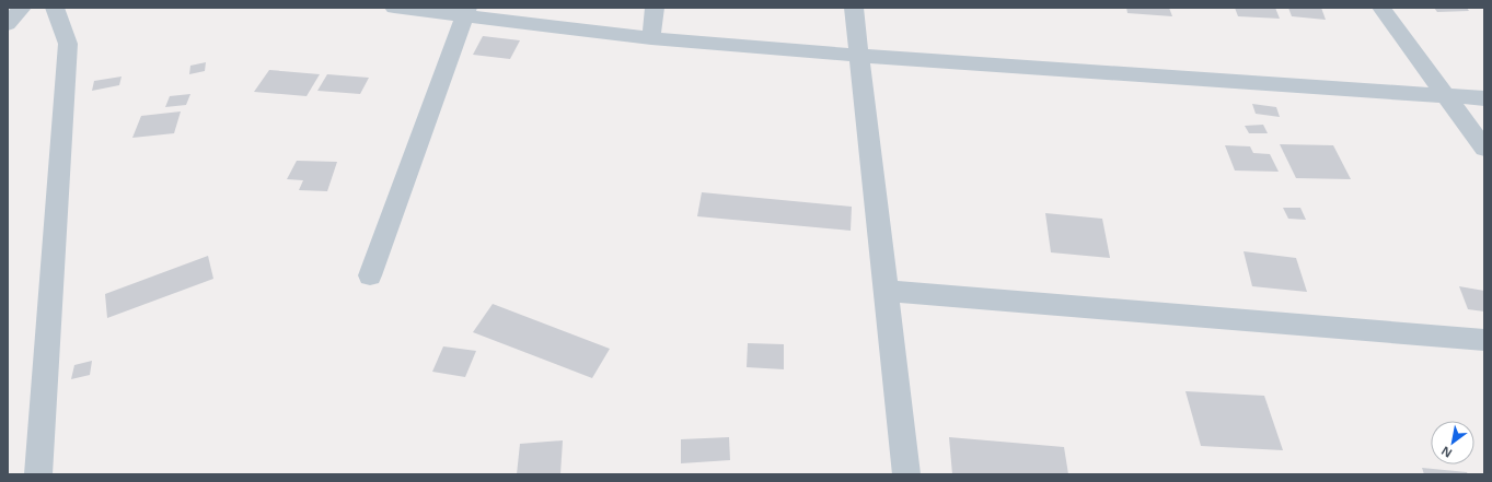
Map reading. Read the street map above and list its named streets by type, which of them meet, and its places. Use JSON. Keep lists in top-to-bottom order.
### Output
{
  "north": "bottom left"
}
